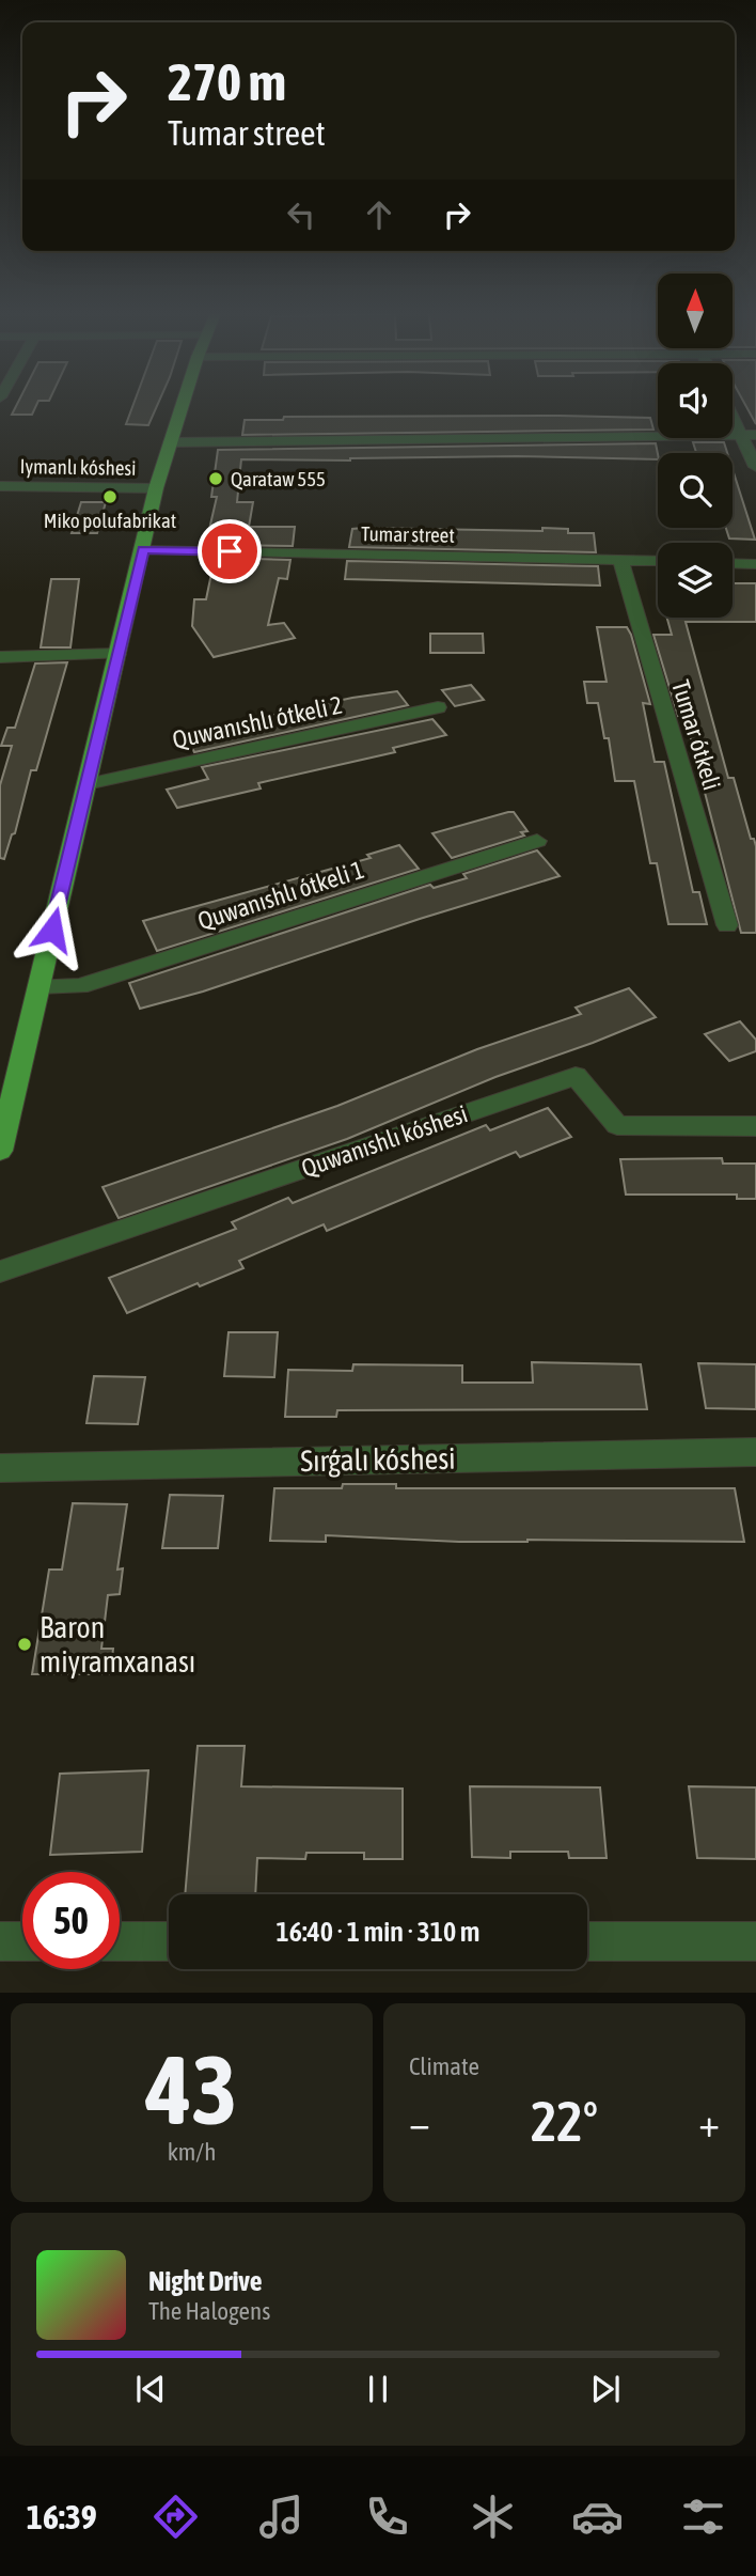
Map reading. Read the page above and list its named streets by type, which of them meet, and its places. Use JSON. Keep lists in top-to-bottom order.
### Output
{
  "streets": {
    "street": [
      "Iymanlı kóshesi",
      "Tumar street",
      "Quwanıshlı ótkeli 2",
      "Tumar ótkeli",
      "Quwanıshlı ótkeli 1",
      "Quwanıshlı kóshesi",
      "Sırǵalı kóshesi"
    ]
  },
  "crossings": [
    ["Tumar street", "Tumar ótkeli"]
  ],
  "places": ["Qarataw 555", "Miko polufabrikat", "Baron miyramxanası"],
  "north": "top",
  "page": {
    "turn": ["270 m", "Tumar street"],
    "limit": "50",
    "trip": "16:40 · 1 min · 310 m",
    "tile": [
      ["43", "km/h"],
      "Climate"
    ],
    "heat": ["−", "22°", "+"],
    "song": ["Night Drive", "The Halogens"],
    "tabs": "16:39"
  }
}
